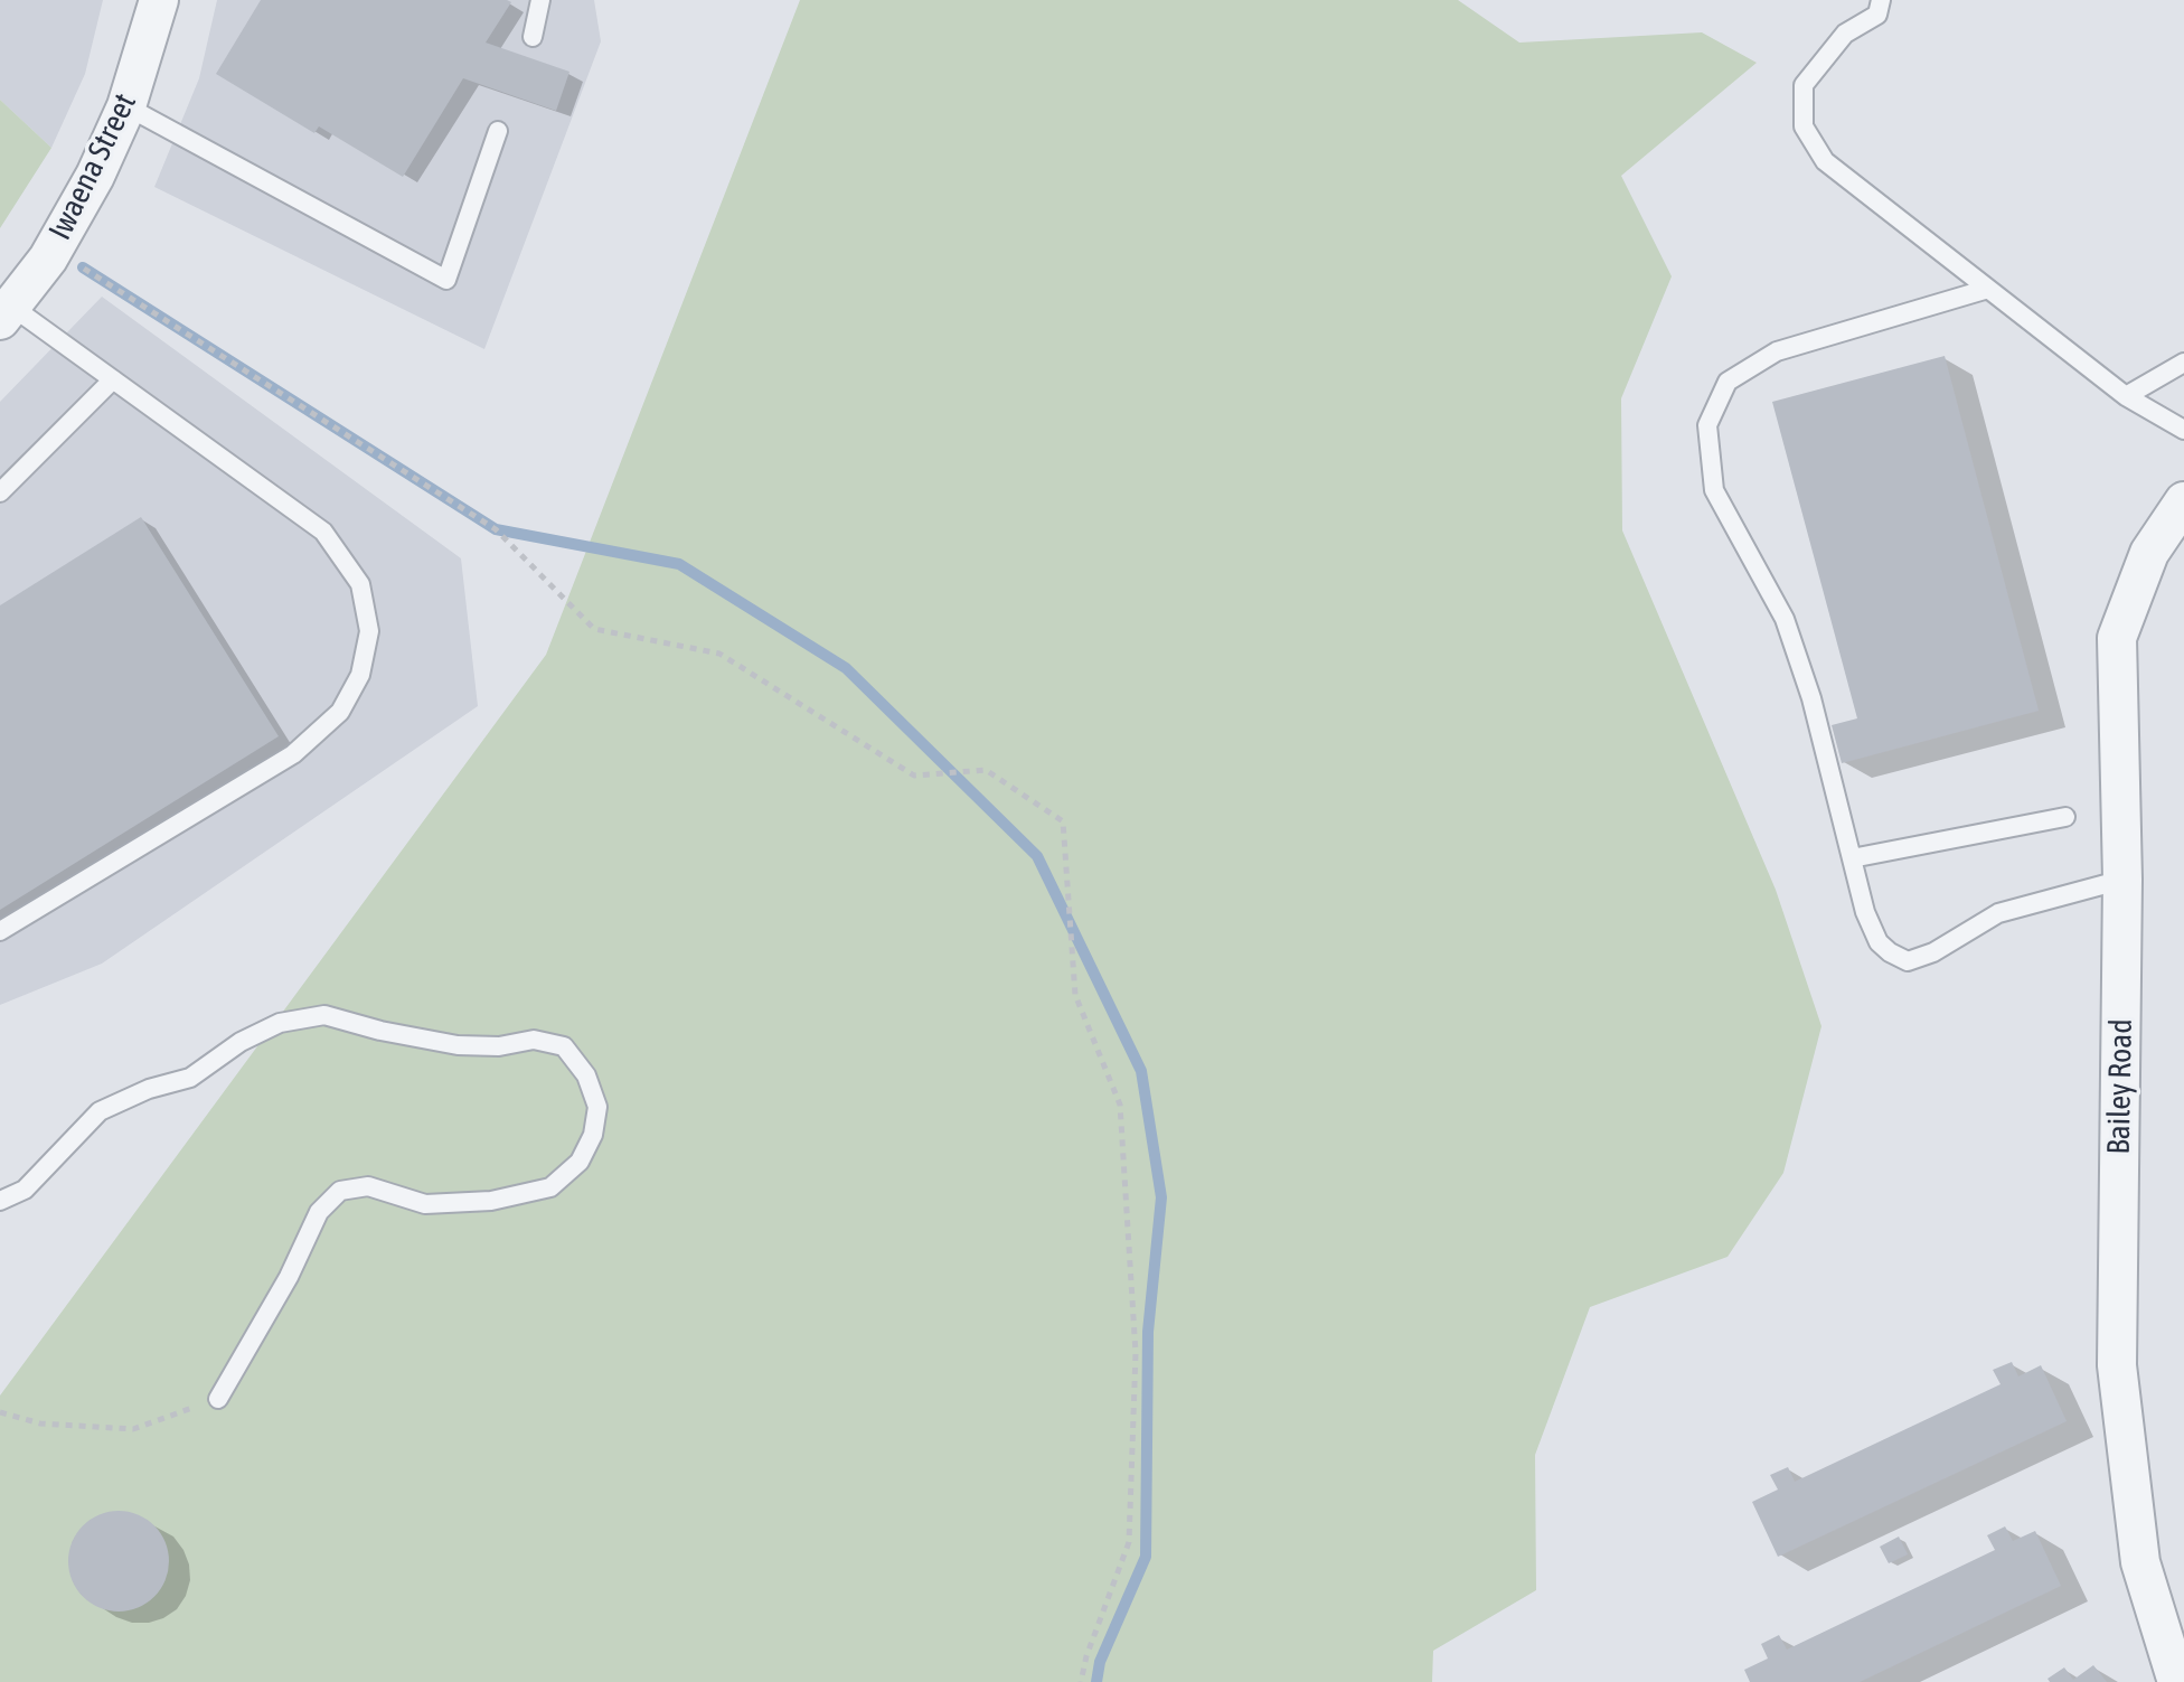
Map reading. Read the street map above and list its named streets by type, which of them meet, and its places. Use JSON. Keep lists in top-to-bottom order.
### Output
{
  "streets": {
    "street": ["Iwaena Street", "Bailey Road"]
  }
}
